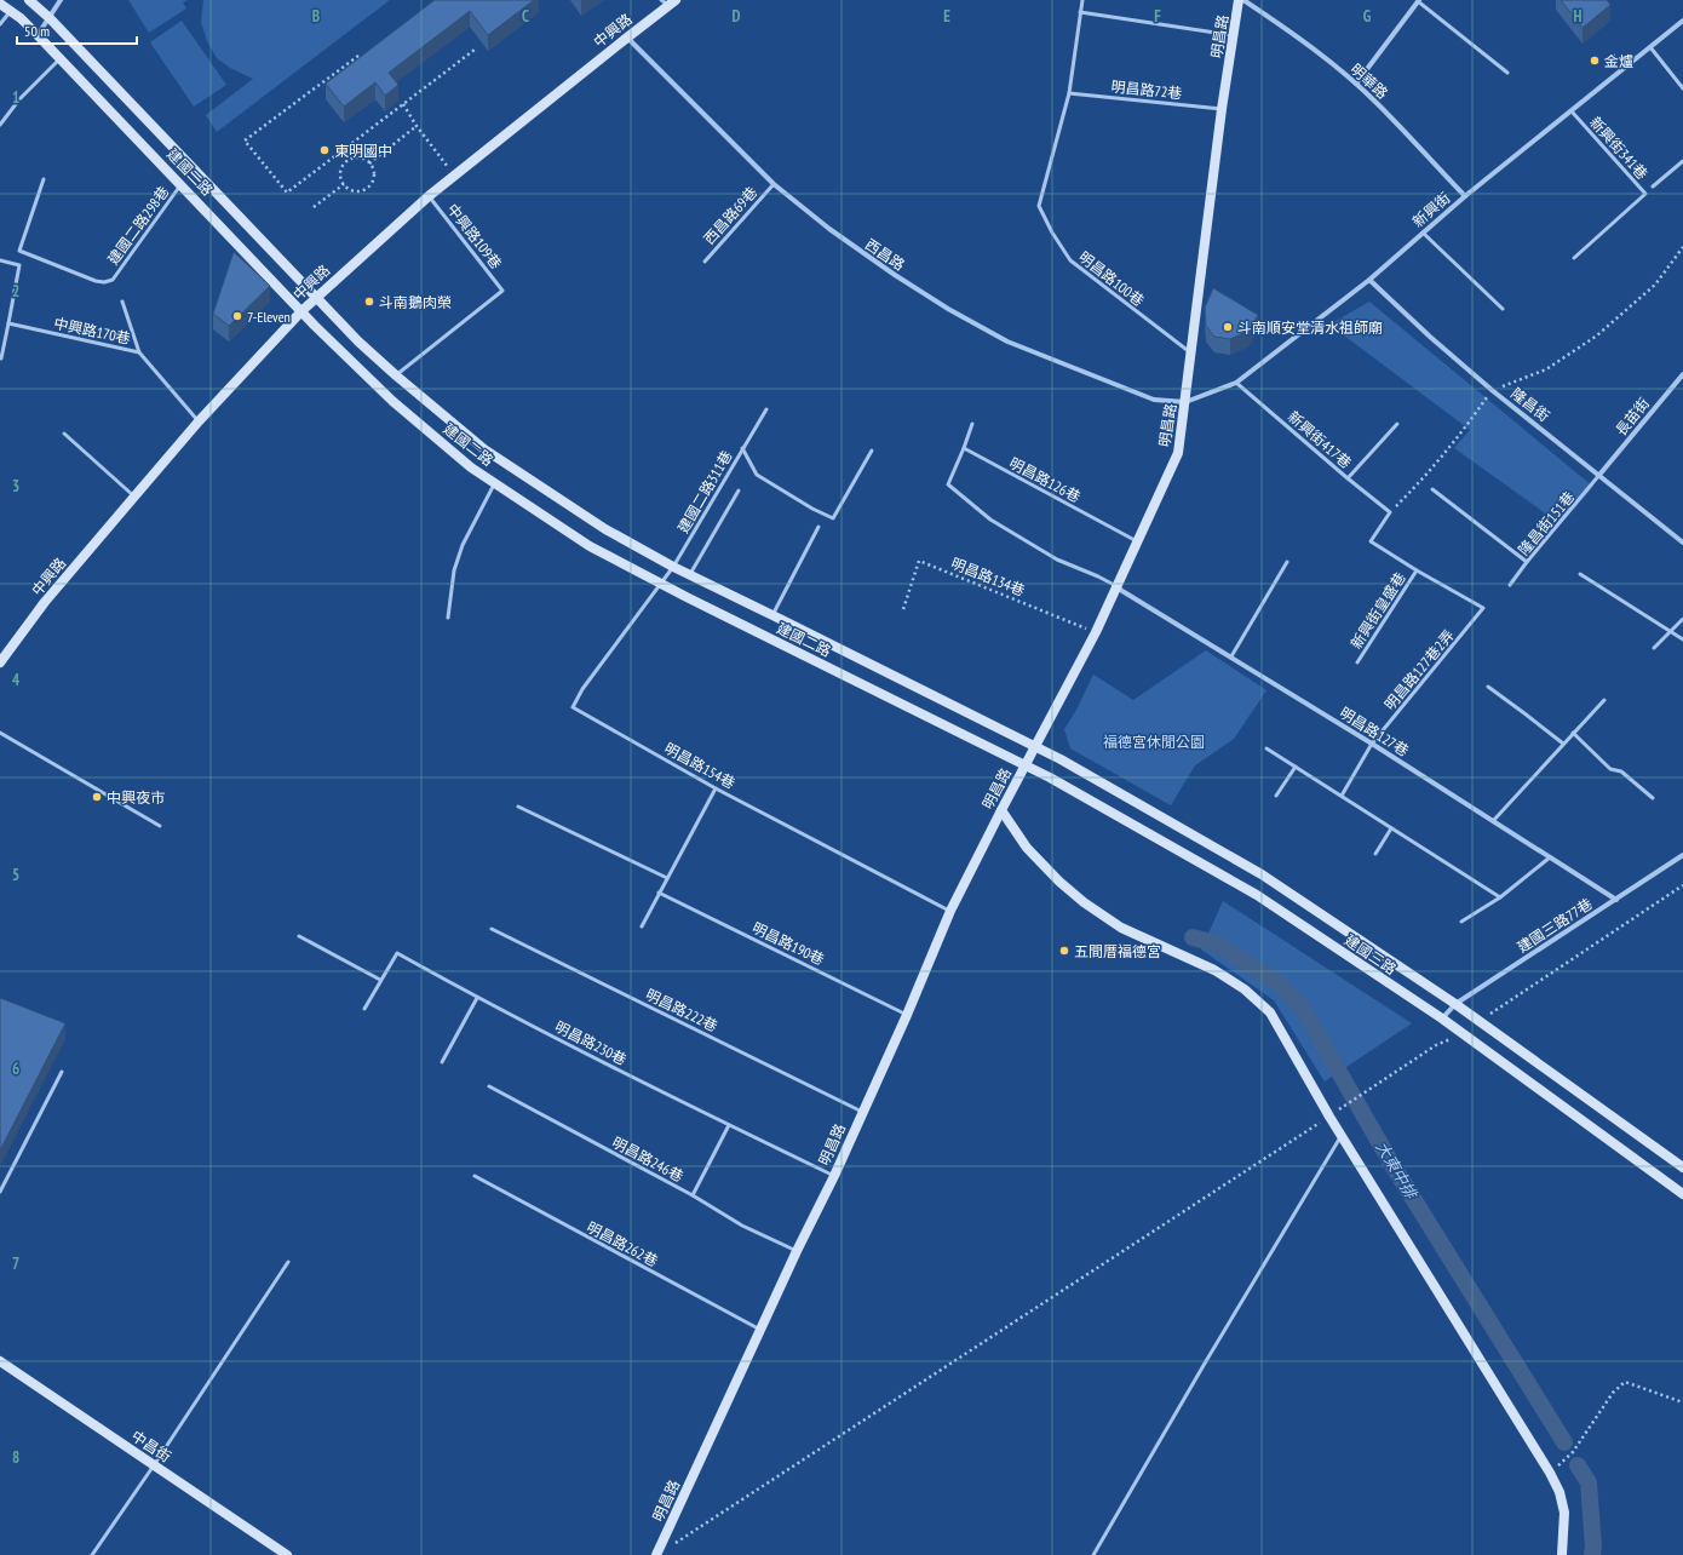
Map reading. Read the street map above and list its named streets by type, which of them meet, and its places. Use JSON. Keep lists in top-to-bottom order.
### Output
{
  "streets": {
    "street": [
      "中興路",
      "明昌路",
      "明華路",
      "建國二路",
      "新興街",
      "西昌路",
      "隆昌街",
      "長苗街",
      "明昌路127巷",
      "建國三路77巷",
      "建國三路",
      "中昌街"
    ],
    "lane": [
      "明昌路72巷",
      "新興街341巷",
      "西昌路69巷",
      "建國二路298巷",
      "中興路109巷",
      "明昌路100巷",
      "中興路170巷",
      "新興街417巷",
      "明昌路126巷",
      "建國二路311巷",
      "隆昌街151巷",
      "新興街皇盛巷",
      "明昌路127巷2弄",
      "明昌路154巷",
      "明昌路190巷",
      "明昌路222巷",
      "明昌路230巷",
      "明昌路246巷",
      "明昌路262巷"
    ],
    "path": ["明昌路134巷"]
  },
  "crossings": [
    ["中興路", "建國二路"],
    ["中興路", "中興路109巷"],
    ["中興路", "西昌路"],
    ["中興路", "中興路170巷"],
    ["明昌路", "明昌路72巷"],
    ["明昌路", "建國二路"],
    ["明昌路", "新興街"],
    ["明昌路", "西昌路"],
    ["明昌路", "明昌路100巷"],
    ["明昌路", "明昌路126巷"],
    ["明昌路", "明昌路134巷"],
    ["明昌路", "明昌路127巷"],
    ["明昌路", "明昌路154巷"],
    ["明昌路", "明昌路190巷"],
    ["明昌路", "建國三路"],
    ["明昌路", "明昌路222巷"],
    ["明昌路", "明昌路230巷"],
    ["明昌路", "明昌路246巷"],
    ["明昌路", "明昌路262巷"],
    ["明華路", "新興街"],
    ["明昌路72巷", "明昌路100巷"],
    ["新興街341巷", "新興街"],
    ["建國二路", "建國二路298巷"],
    ["建國二路", "中興路109巷"],
    ["建國二路", "建國二路311巷"],
    ["建國二路", "明昌路154巷"],
    ["建國二路", "建國三路"],
    ["新興街", "西昌路"],
    ["新興街", "隆昌街"],
    ["新興街", "新興街417巷"],
    ["西昌路69巷", "西昌路"],
    ["隆昌街", "長苗街"],
    ["隆昌街", "隆昌街151巷"],
    ["長苗街", "隆昌街151巷"],
    ["新興街417巷", "新興街皇盛巷"],
    ["建國二路311巷", "明昌路154巷"],
    ["新興街皇盛巷", "明昌路127巷2弄"],
    ["明昌路127巷2弄", "明昌路127巷"],
    ["明昌路127巷", "建國三路77巷"],
    ["建國三路77巷", "建國三路"]
  ],
  "water": ["大東中排"],
  "parks": ["福德宮休閒公園"],
  "places": [
    "金爐",
    "東明國中",
    "斗南鵝肉榮",
    "7-Eleven",
    "斗南順安堂清水祖師廟",
    "中興夜市",
    "五間厝福德宮"
  ],
  "scale_bar": "50 m",
  "grid": {
    "columns": [
      "B",
      "C",
      "D",
      "E",
      "F",
      "G",
      "H"
    ],
    "rows": [
      "1",
      "2",
      "3",
      "4",
      "5",
      "6",
      "7",
      "8"
    ]
  }
}
